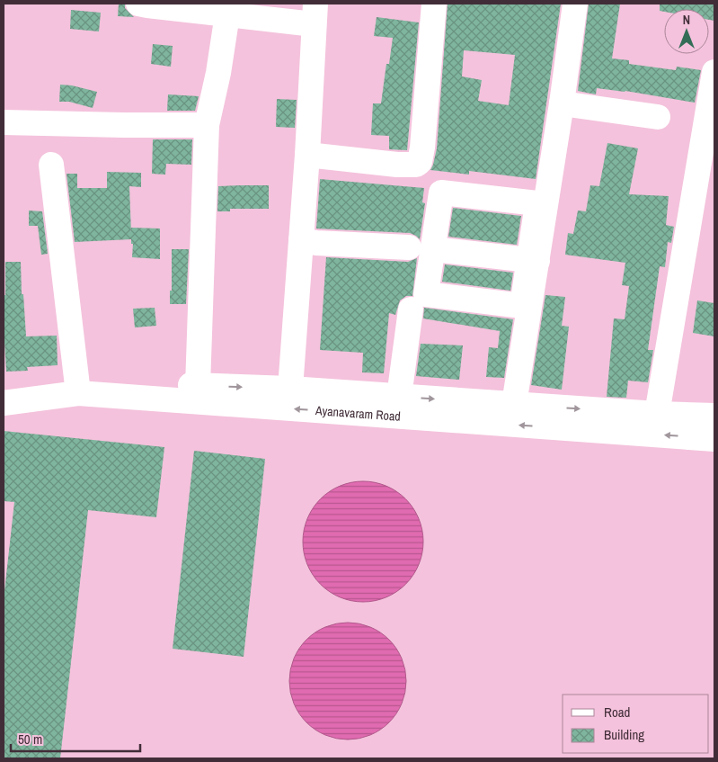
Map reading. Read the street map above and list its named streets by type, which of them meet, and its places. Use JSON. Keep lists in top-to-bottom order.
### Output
{
  "streets": {
    "street": ["Ayanavaram Road"]
  },
  "legend": ["Road", "Building"],
  "scale_bar": "50 m",
  "north": "top"
}
